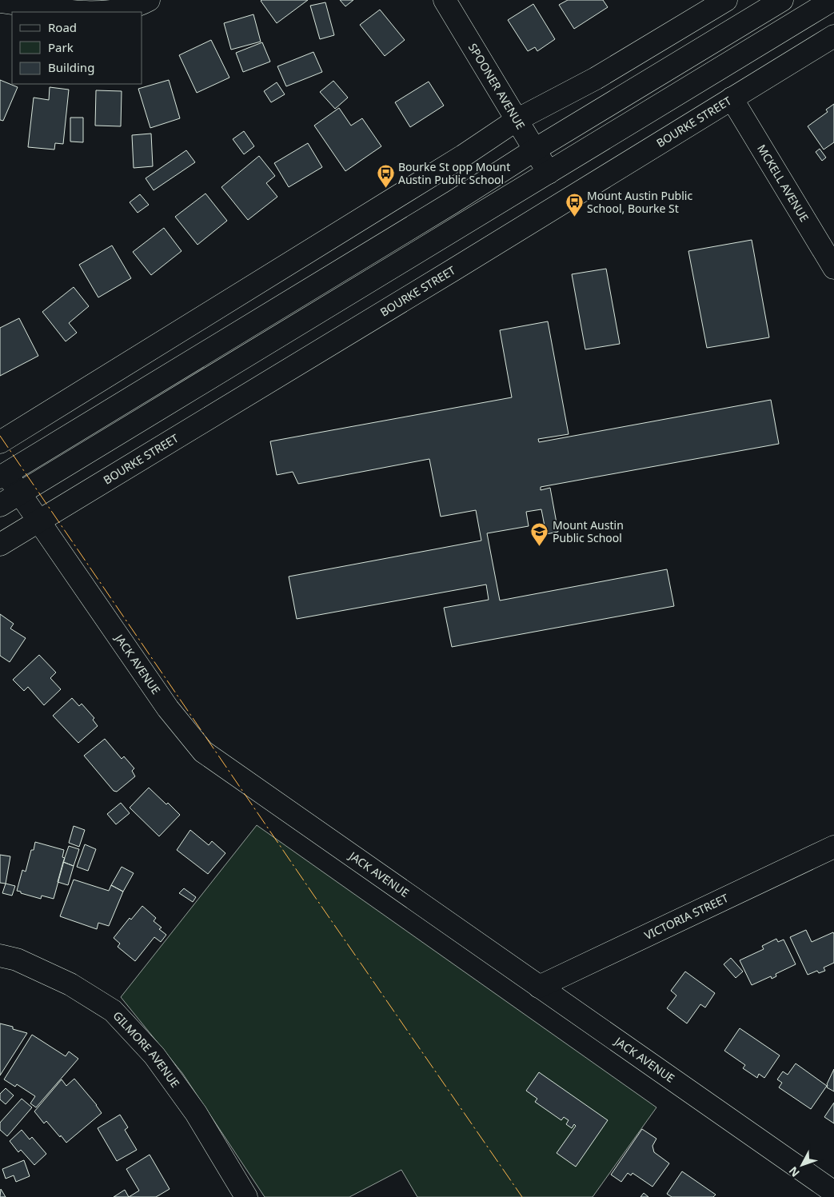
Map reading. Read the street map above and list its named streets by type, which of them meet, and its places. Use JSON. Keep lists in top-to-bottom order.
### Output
{
  "streets": {
    "street": [
      "SPOONER AVENUE",
      "BOURKE STREET",
      "MCKELL AVENUE",
      "JACK AVENUE",
      "VICTORIA STREET",
      "GILMORE AVENUE"
    ]
  },
  "crossings": [
    ["BOURKE STREET", "MCKELL AVENUE"],
    ["BOURKE STREET", "JACK AVENUE"],
    ["JACK AVENUE", "VICTORIA STREET"]
  ],
  "places": {
    "bus stop": ["Bourke St opp Mount Austin Public School", "Mount Austin Public School, Bourke St"],
    "school or university": ["Mount Austin Public School"]
  },
  "legend": ["Road", "Park", "Building"],
  "north": "bottom left"
}
